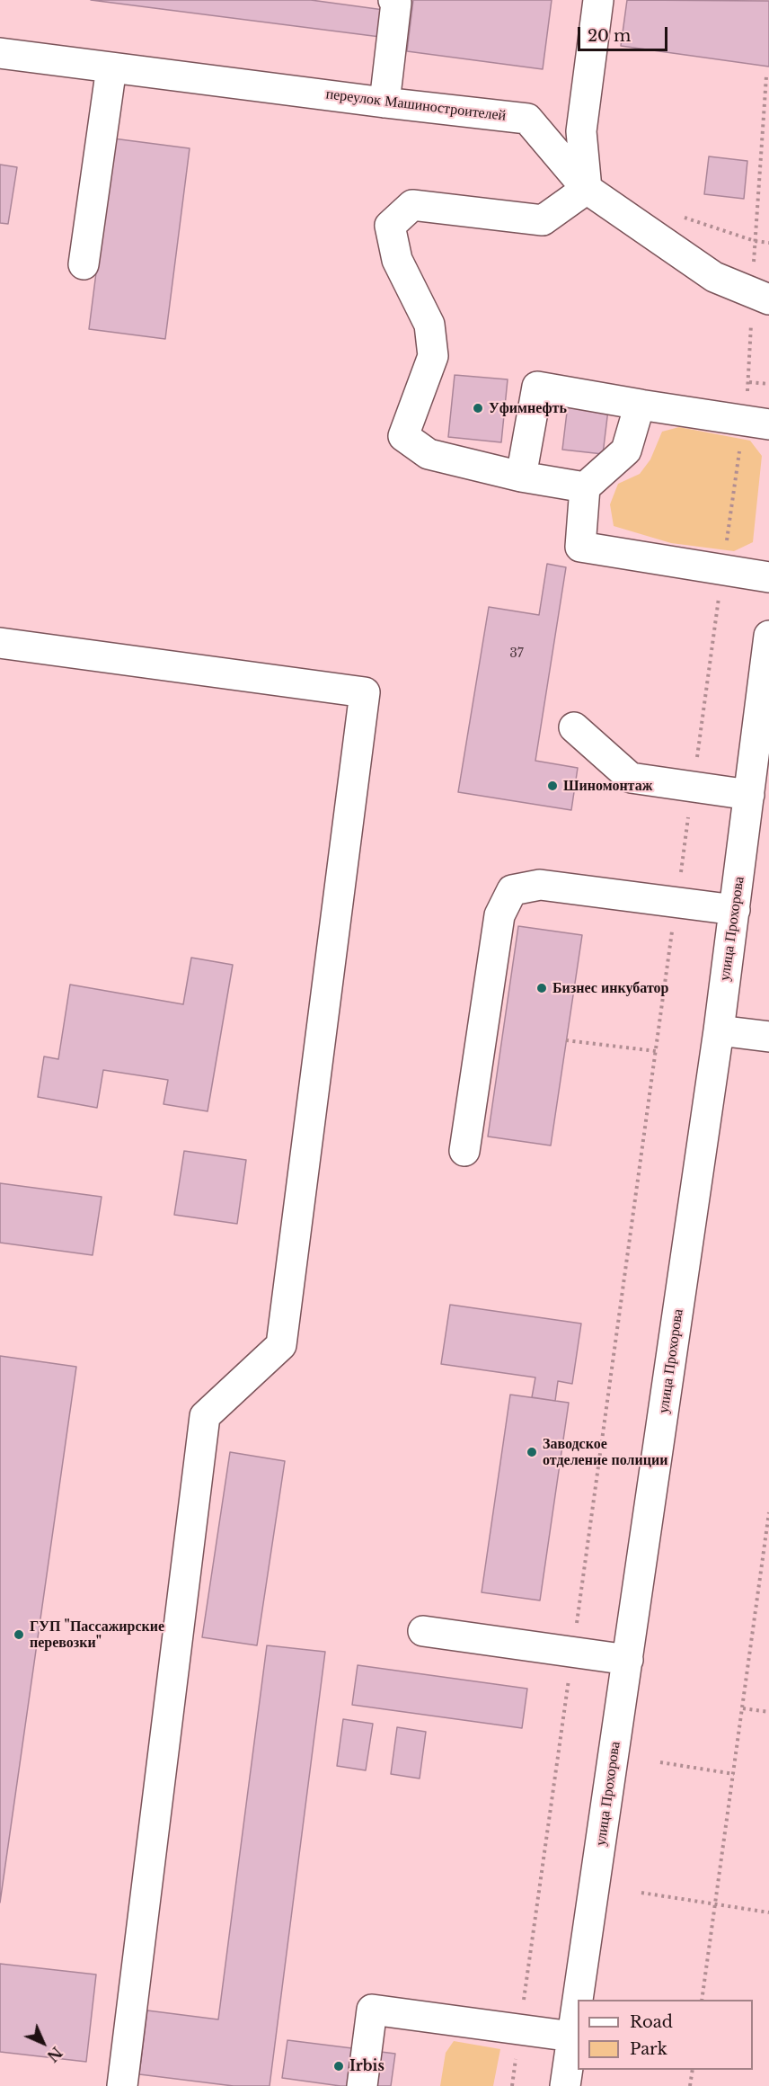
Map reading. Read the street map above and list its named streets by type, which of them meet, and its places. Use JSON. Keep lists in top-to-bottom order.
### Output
{
  "streets": {
    "street": ["переулок Машиностроителей", "улица Прохорова"]
  },
  "places": [
    "Уфимнефть",
    "Шиномонтаж",
    "Бизнес инкубатор",
    "Заводское отделение полиции",
    "ГУП \"Пассажирские перевозки\"",
    "Irbis"
  ],
  "house_numbers": ["37"],
  "legend": ["Road", "Park"],
  "scale_bar": "20 m",
  "north": "bottom right"
}
